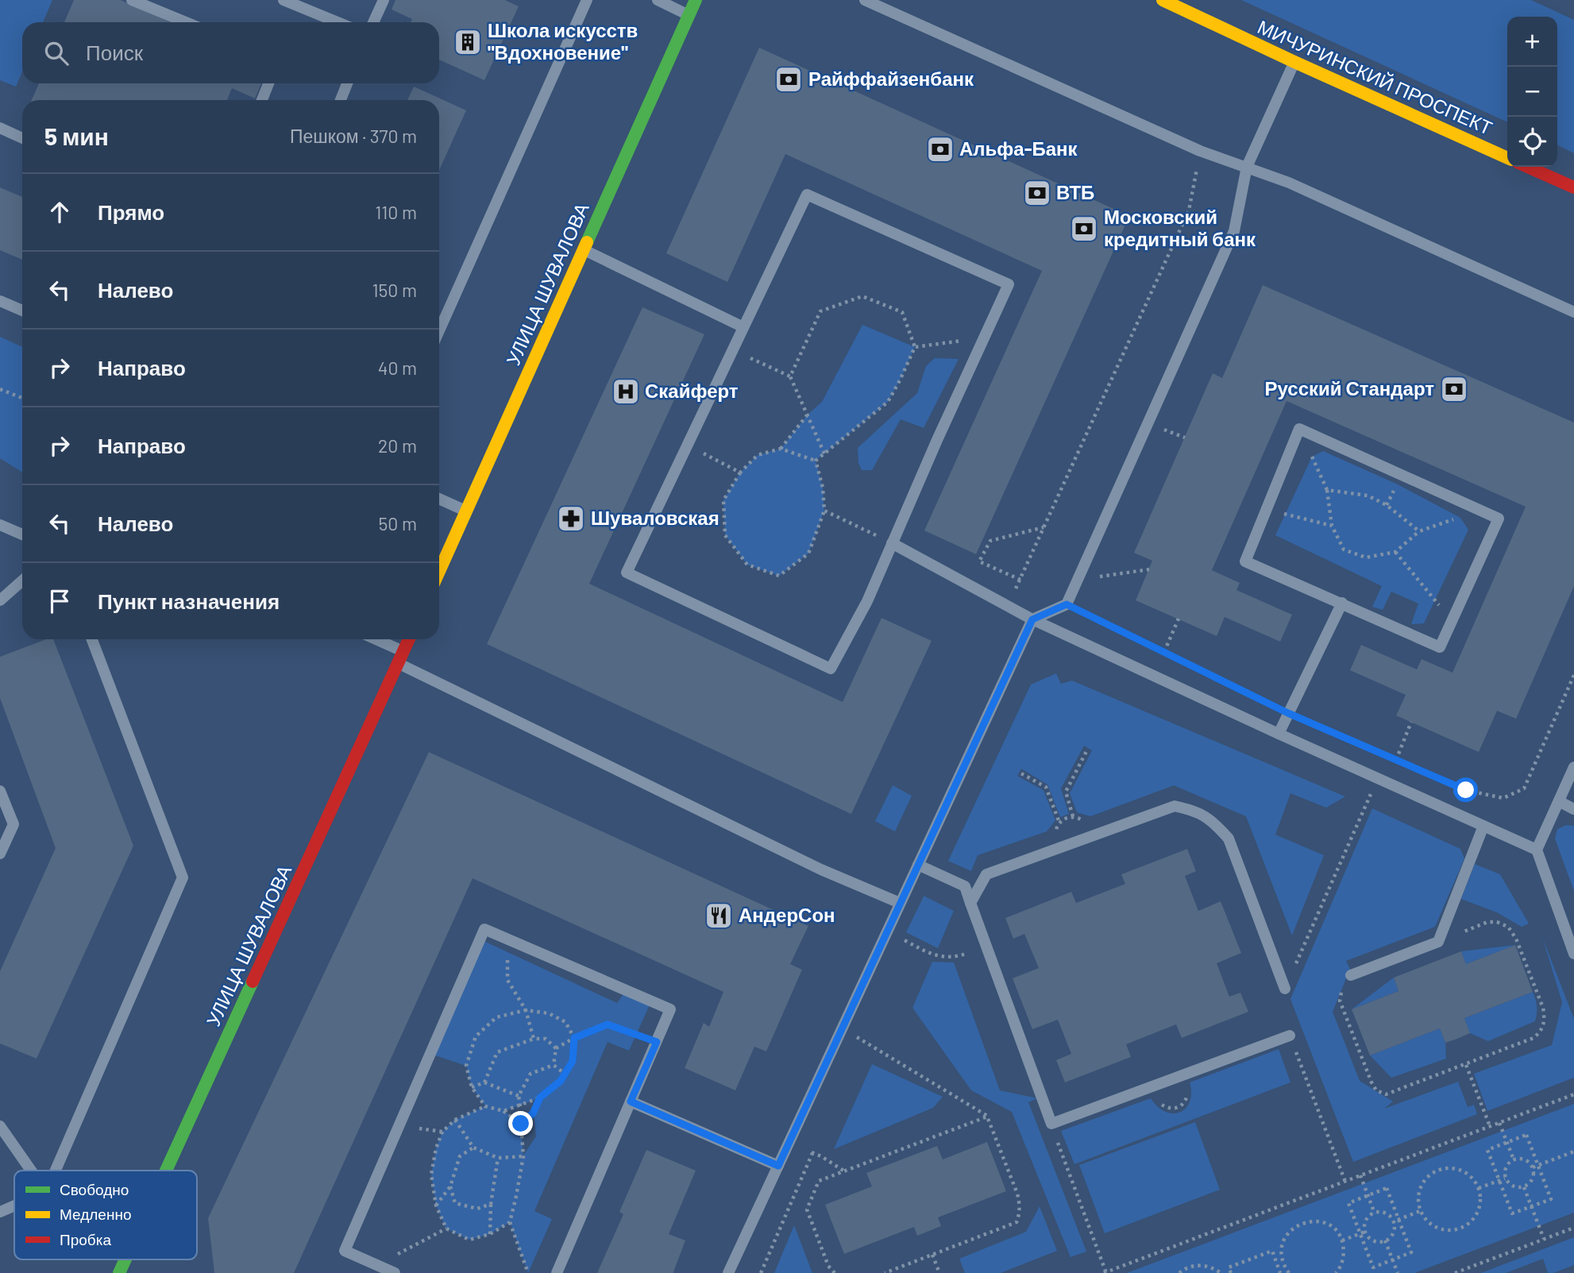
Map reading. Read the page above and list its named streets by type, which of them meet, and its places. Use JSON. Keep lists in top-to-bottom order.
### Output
{
  "streets": {
    "street": ["МИЧУРИНСКИЙ ПРОСПЕКТ", "УЛИЦА ШУВАЛОВА"]
  },
  "places": {
    "building": ["Школа искусств \"Вдохновение\""],
    "bank": [
      "Райффайзенбанк",
      "Альфа-Банк",
      "ВТБ",
      "Московский кредитный банк",
      "Русский Стандарт"
    ],
    "hospital": ["Скайферт"],
    "pharmacy": ["Шуваловская"],
    "restaurant": ["АндерСон"]
  },
  "legend": ["Свободно", "Медленно", "Пробка"],
  "page": {
    "map_buttons": ["+", "−"],
    "search": "Поиск",
    "heading": ["5 мин", "Пешком · 370 m"],
    "list": [
      ["Прямо", "110 m"],
      ["Налево", "150 m"],
      ["Направо", "40 m"],
      ["Направо", "20 m"],
      ["Налево", "50 m"],
      "Пункт назначения"
    ]
  }
}
